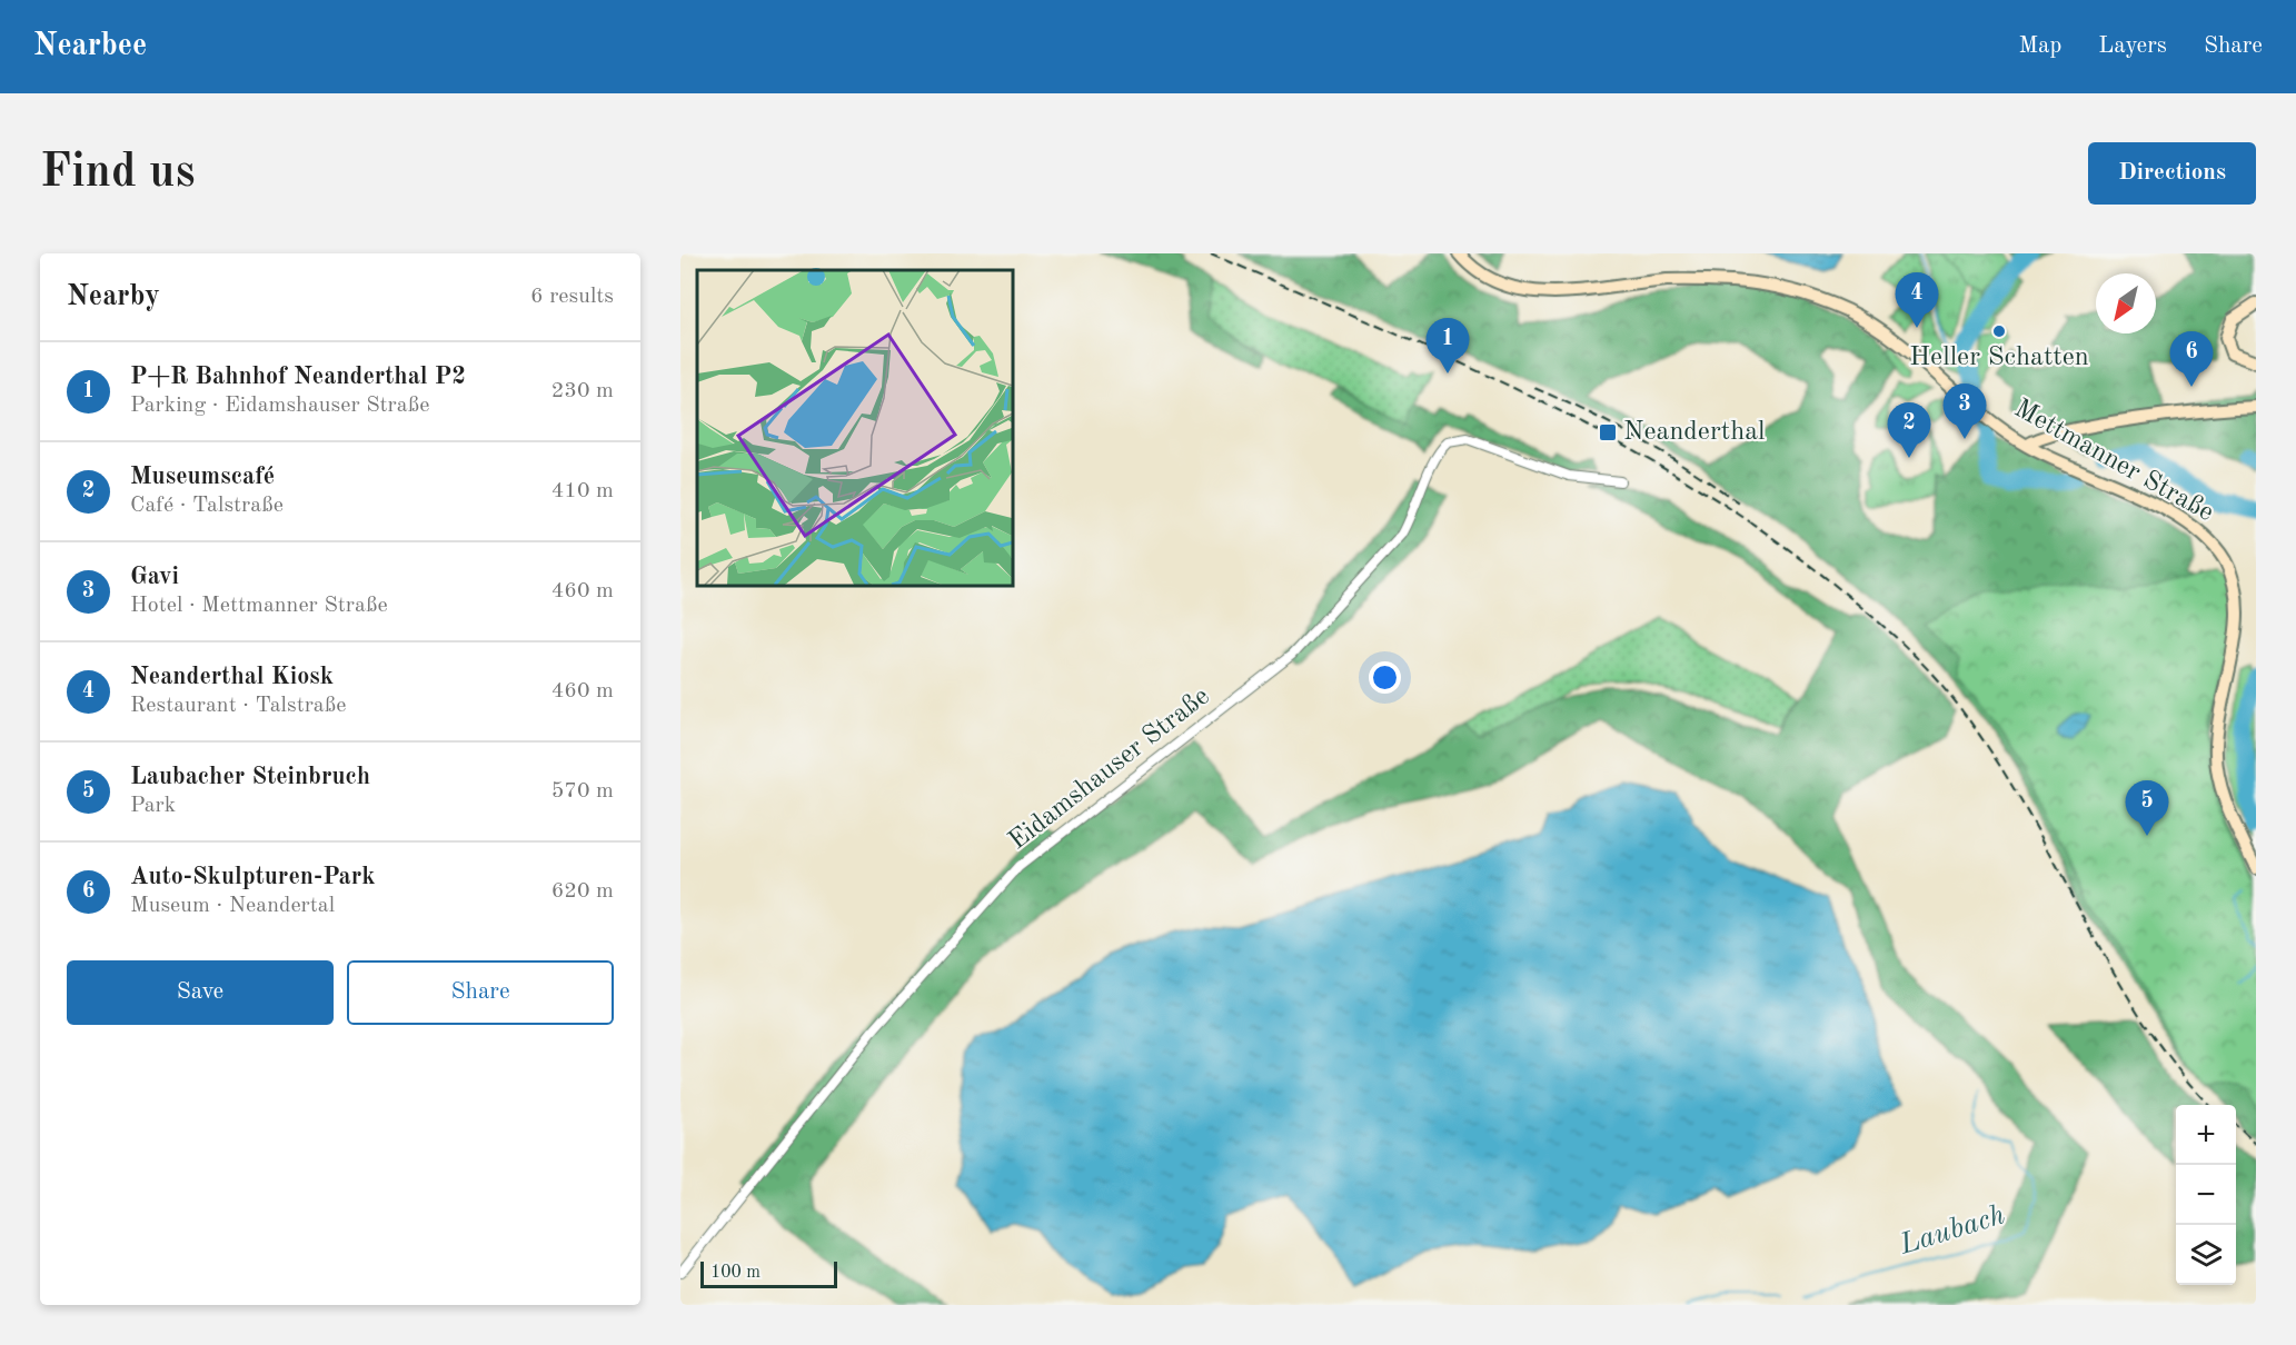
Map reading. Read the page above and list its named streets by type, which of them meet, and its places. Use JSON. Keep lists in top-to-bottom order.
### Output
{
  "streets": {
    "main road": ["Mettmanner Straße"],
    "street": ["Eidamshauser Straße"]
  },
  "water": ["Laubach"],
  "places": {
    "other": ["Heller Schatten"],
    "transit": ["Neanderthal"]
  },
  "scale_bar": "100 m",
  "north": "bottom left",
  "page": {
    "header": "Nearbee",
    "nav": ["Map", "Layers", "Share"],
    "buttons": [
      "Directions",
      ["Save", "Share"]
    ],
    "title": "Find us",
    "heading": ["Nearby", "6 results"],
    "pins": [
      "4",
      "1",
      "6",
      "3",
      "2",
      "5"
    ],
    "list": [
      {
        "mark": "1",
        "name": "P+R Bahnhof Neanderthal P2",
        "note": "Parking · Eidamshauser Straße",
        "value": "230 m"
      },
      {
        "mark": "2",
        "name": "Museumscafé",
        "note": "Café · Talstraße",
        "value": "410 m"
      },
      {
        "mark": "3",
        "name": "Gavi",
        "note": "Hotel · Mettmanner Straße",
        "value": "460 m"
      },
      {
        "mark": "4",
        "name": "Neanderthal Kiosk",
        "note": "Restaurant · Talstraße",
        "value": "460 m"
      },
      {
        "mark": "5",
        "name": "Laubacher Steinbruch",
        "note": "Park",
        "value": "570 m"
      },
      {
        "mark": "6",
        "name": "Auto-Skulpturen-Park",
        "note": "Museum · Neandertal",
        "value": "620 m"
      }
    ],
    "map_buttons": ["+", "−"],
    "scale": "100 m"
  }
}
